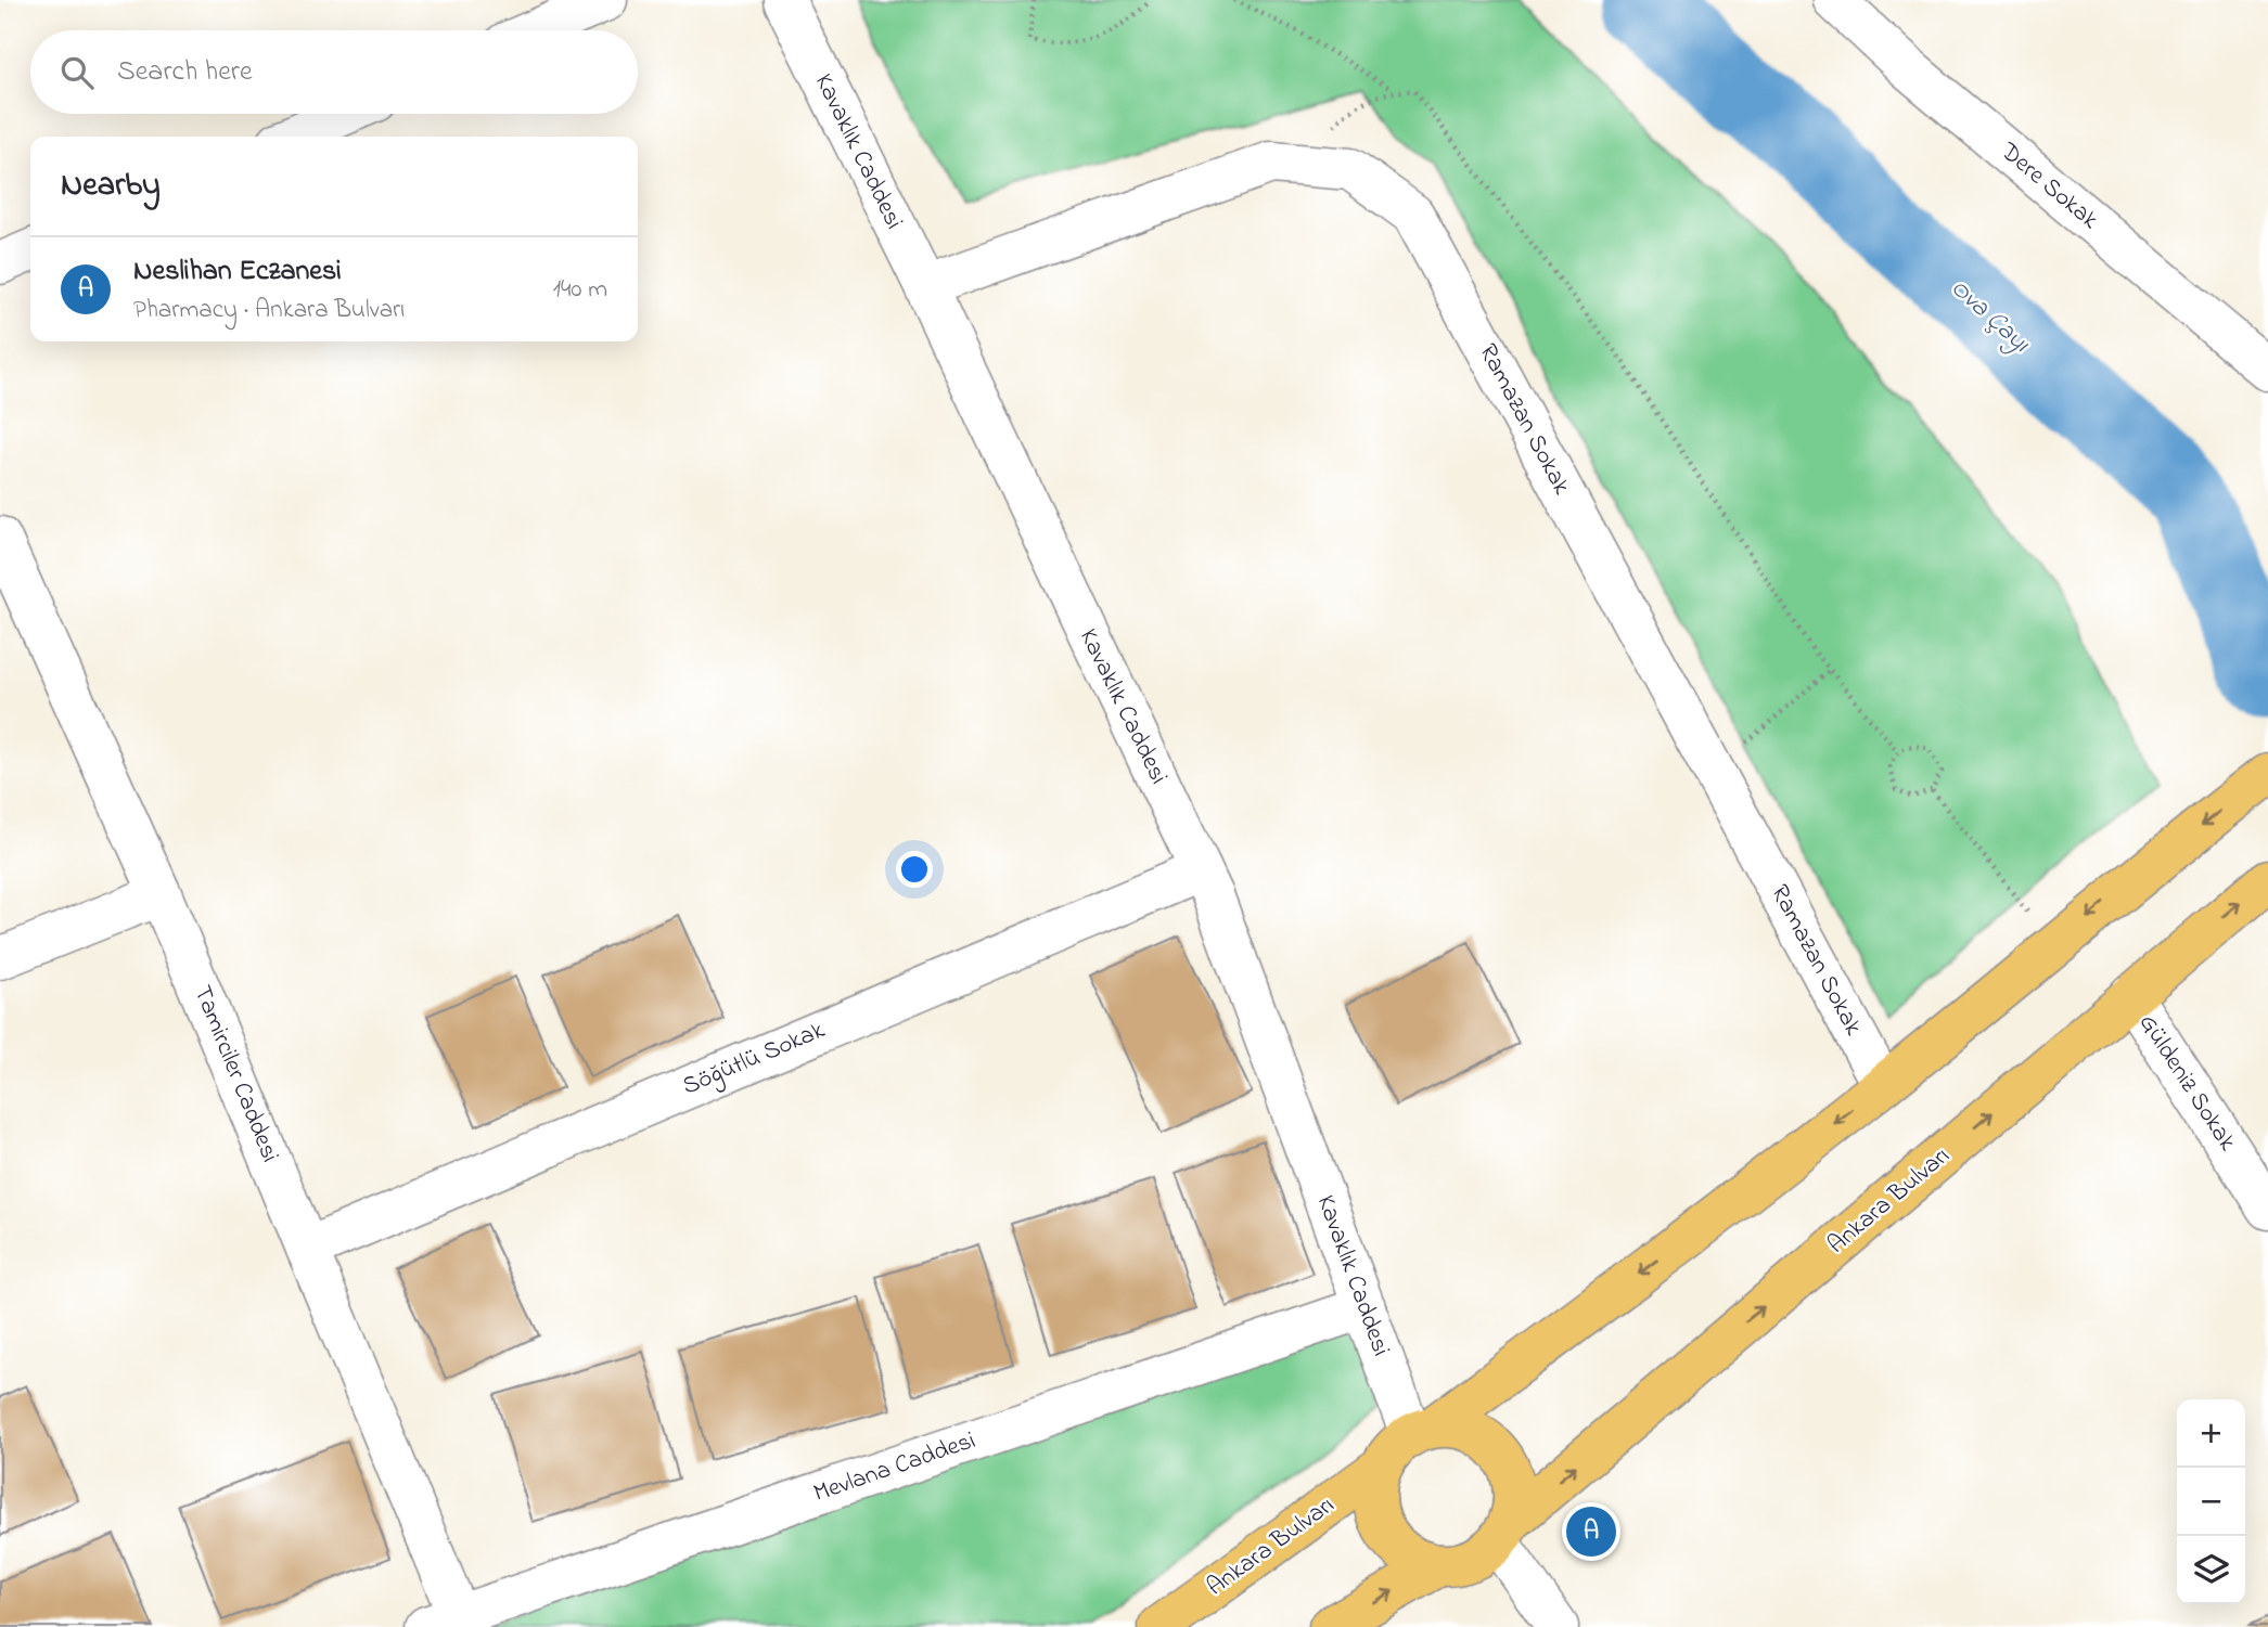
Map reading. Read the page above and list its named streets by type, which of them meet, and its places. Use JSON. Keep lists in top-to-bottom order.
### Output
{
  "streets": {
    "main road": ["Ankara Bulvarı"],
    "street": [
      "Kavaklık Caddesi",
      "Dere Sokak",
      "Ramazan Sokak",
      "Söğütlü Sokak",
      "Tamirciler Caddesi",
      "Güldeniz Sokak",
      "Mevlana Caddesi"
    ]
  },
  "crossings": [
    ["Kavaklık Caddesi", "Ramazan Sokak"],
    ["Kavaklık Caddesi", "Söğütlü Sokak"],
    ["Kavaklık Caddesi", "Ankara Bulvarı"],
    ["Kavaklık Caddesi", "Mevlana Caddesi"],
    ["Ramazan Sokak", "Ankara Bulvarı"],
    ["Söğütlü Sokak", "Tamirciler Caddesi"],
    ["Tamirciler Caddesi", "Mevlana Caddesi"],
    ["Güldeniz Sokak", "Ankara Bulvarı"]
  ],
  "water": ["Ova Çayı"],
  "page": {
    "search": "Search here",
    "heading": "Nearby",
    "list": [
      {
        "mark": "A",
        "name": "Neslihan Eczanesi",
        "note": "Pharmacy · Ankara Bulvarı",
        "value": "140 m"
      }
    ],
    "map_buttons": ["+", "−"],
    "pins": "A"
  }
}
